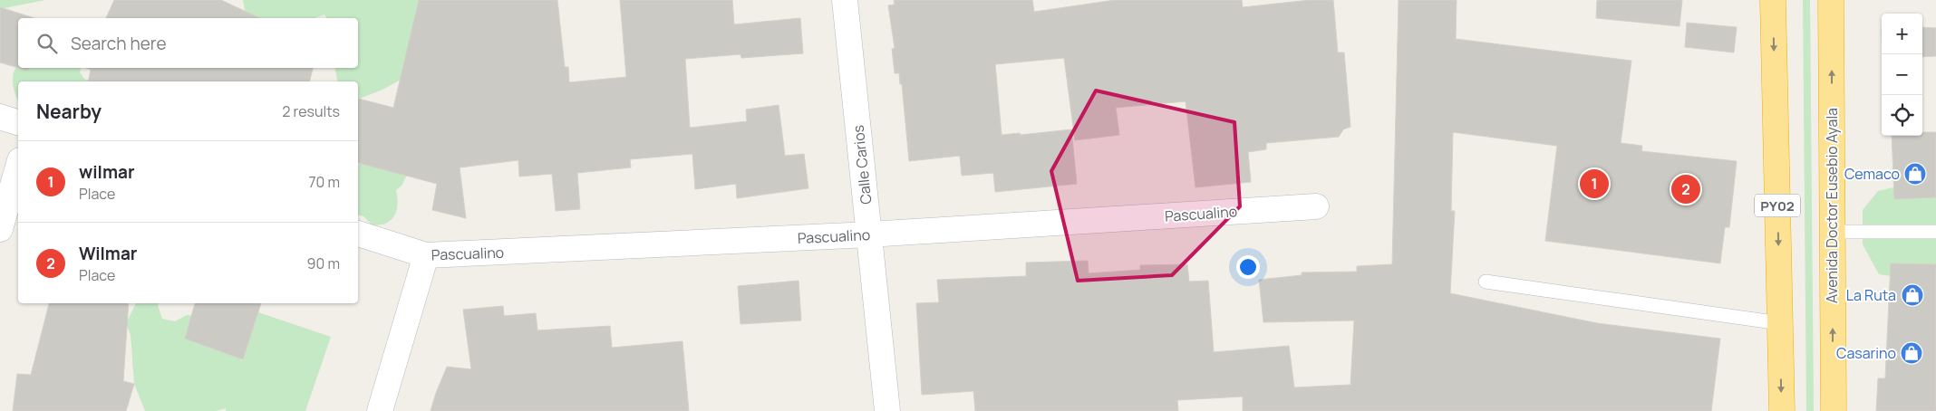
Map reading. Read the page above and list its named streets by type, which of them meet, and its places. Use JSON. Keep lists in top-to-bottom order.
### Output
{
  "streets": {
    "highway": ["PY02", "Avenida Doctor Eusebio Ayala"],
    "street": ["Calle Carios", "Pascualino"]
  },
  "crossings": [
    ["Calle Carios", "Pascualino"]
  ],
  "places": {
    "shop": ["Cemaco", "La Ruta", "Casarino"]
  },
  "page": {
    "map_buttons": ["+", "−"],
    "search": "Search here",
    "heading": ["Nearby", "2 results"],
    "list": [
      {
        "mark": "1",
        "name": "wilmar",
        "note": "Place",
        "value": "70 m"
      },
      {
        "mark": "2",
        "name": "Wilmar",
        "note": "Place",
        "value": "90 m"
      }
    ],
    "pins": ["1", "2"]
  }
}
